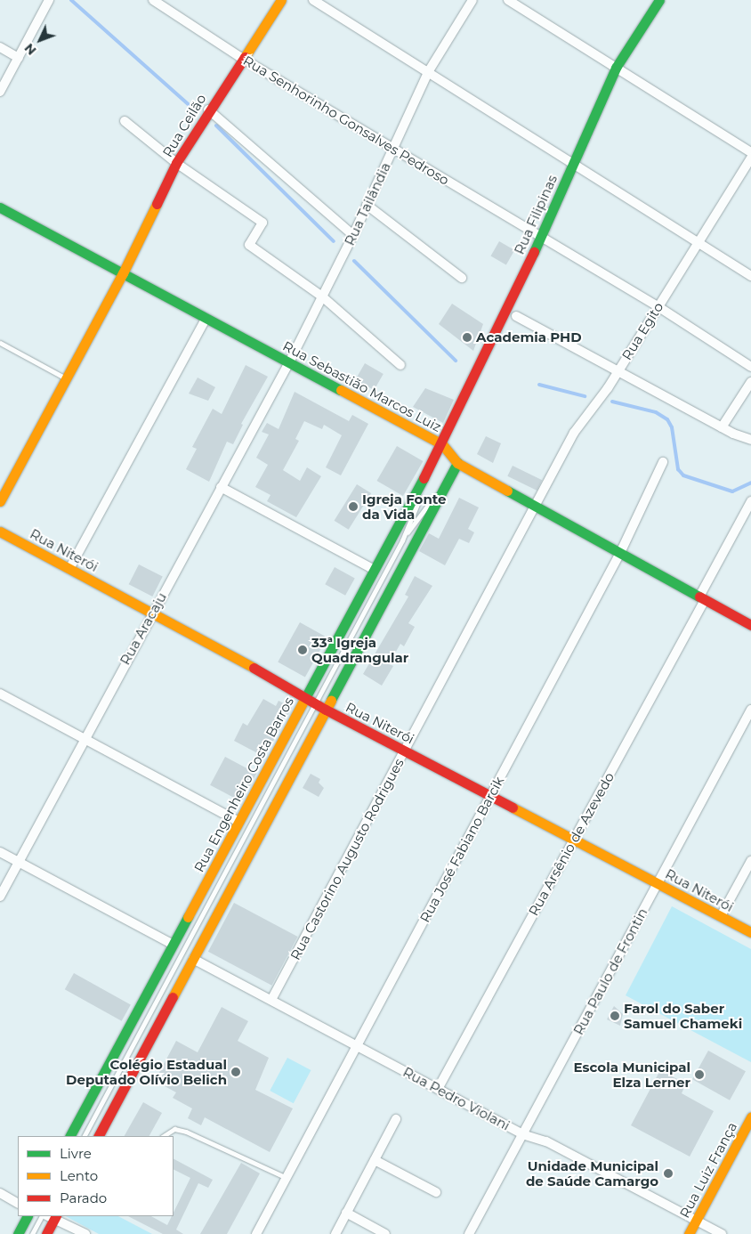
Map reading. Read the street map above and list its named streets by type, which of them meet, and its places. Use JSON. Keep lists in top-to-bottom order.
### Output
{
  "streets": {
    "street": [
      "Rua Senhorinho Gonsalves Pedroso",
      "Rua Ceilão",
      "Rua Tailândia",
      "Rua Filipinas",
      "Rua Egito",
      "Rua Sebastião Marcos Luiz",
      "Rua Niterói",
      "Rua Aracaju",
      "Rua Engenheiro Costa Barros",
      "Rua Arsênio de Azevedo",
      "Rua José Fabiano Barcik",
      "Rua Castorino Augusto Rodrigues",
      "Rua Paulo de Frontin",
      "Rua Pedro Violani",
      "Rua Luiz França"
    ]
  },
  "crossings": [
    ["Rua Senhorinho Gonsalves Pedroso", "Rua Ceilão"],
    ["Rua Senhorinho Gonsalves Pedroso", "Rua Tailândia"],
    ["Rua Senhorinho Gonsalves Pedroso", "Rua Filipinas"],
    ["Rua Senhorinho Gonsalves Pedroso", "Rua Egito"],
    ["Rua Ceilão", "Rua Sebastião Marcos Luiz"],
    ["Rua Tailândia", "Rua Sebastião Marcos Luiz"],
    ["Rua Tailândia", "Rua Aracaju"],
    ["Rua Filipinas", "Rua Sebastião Marcos Luiz"],
    ["Rua Filipinas", "Rua Engenheiro Costa Barros"],
    ["Rua Egito", "Rua Sebastião Marcos Luiz"],
    ["Rua Egito", "Rua Castorino Augusto Rodrigues"],
    ["Rua Sebastião Marcos Luiz", "Rua Aracaju"],
    ["Rua Sebastião Marcos Luiz", "Rua Engenheiro Costa Barros"],
    ["Rua Sebastião Marcos Luiz", "Rua Arsênio de Azevedo"],
    ["Rua Sebastião Marcos Luiz", "Rua José Fabiano Barcik"],
    ["Rua Sebastião Marcos Luiz", "Rua Castorino Augusto Rodrigues"],
    ["Rua Niterói", "Rua Aracaju"],
    ["Rua Niterói", "Rua Engenheiro Costa Barros"],
    ["Rua Niterói", "Rua Arsênio de Azevedo"],
    ["Rua Niterói", "Rua José Fabiano Barcik"],
    ["Rua Niterói", "Rua Castorino Augusto Rodrigues"],
    ["Rua Niterói", "Rua Paulo de Frontin"],
    ["Rua Arsênio de Azevedo", "Rua Pedro Violani"],
    ["Rua José Fabiano Barcik", "Rua Pedro Violani"],
    ["Rua Castorino Augusto Rodrigues", "Rua Pedro Violani"],
    ["Rua Paulo de Frontin", "Rua Pedro Violani"],
    ["Rua Pedro Violani", "Rua Luiz França"]
  ],
  "places": [
    "Academia PHD",
    "Igreja Fonte da Vida",
    "33ª Igreja Quadrangular",
    "Farol do Saber Samuel Chameki",
    "Colégio Estadual Deputado Olívio Belich",
    "Escola Municipal Elza Lerner",
    "Unidade Municipal de Saúde Camargo"
  ],
  "legend": ["Livre", "Lento", "Parado"],
  "north": "bottom left"
}
